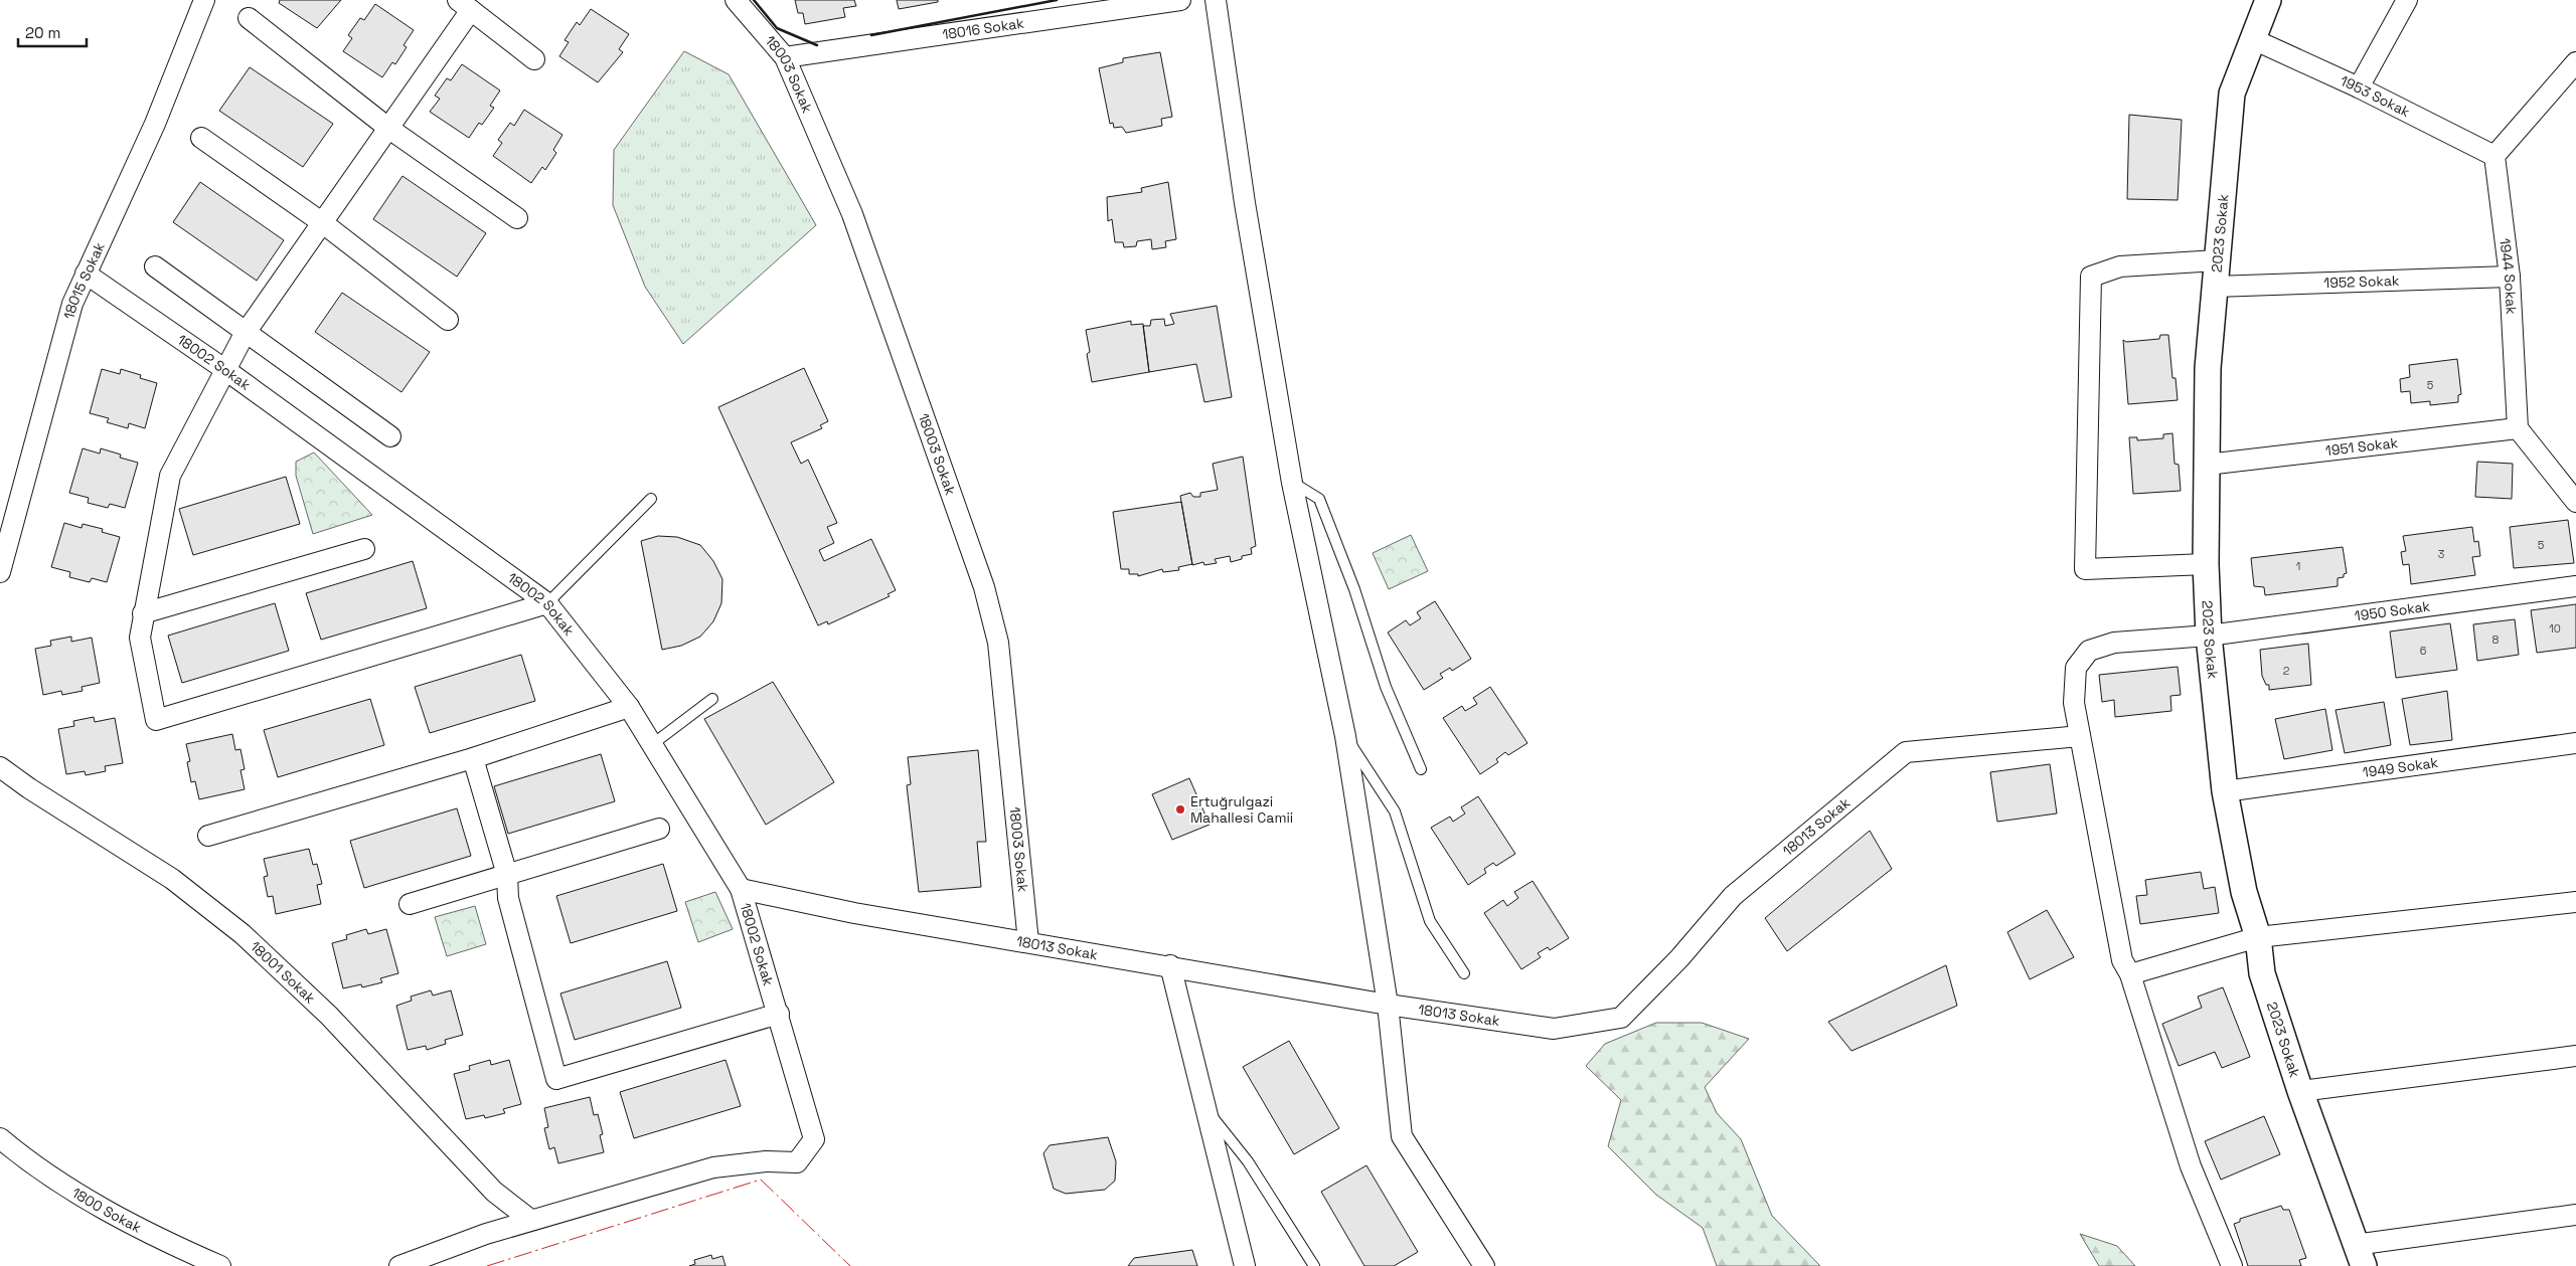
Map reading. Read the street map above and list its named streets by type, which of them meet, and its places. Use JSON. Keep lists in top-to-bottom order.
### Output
{
  "streets": {
    "street": [
      "18016 Sokak",
      "18003 Sokak",
      "1953 Sokak",
      "2023 Sokak",
      "1944 Sokak",
      "18015 Sokak",
      "1952 Sokak",
      "18002 Sokak",
      "1951 Sokak",
      "1950 Sokak",
      "1949 Sokak",
      "18013 Sokak",
      "18001 Sokak",
      "1800 Sokak"
    ]
  },
  "crossings": [
    ["18016 Sokak", "18003 Sokak"],
    ["18003 Sokak", "18013 Sokak"],
    ["1953 Sokak", "2023 Sokak"],
    ["1953 Sokak", "1944 Sokak"],
    ["2023 Sokak", "1952 Sokak"],
    ["2023 Sokak", "1951 Sokak"],
    ["2023 Sokak", "1950 Sokak"],
    ["2023 Sokak", "1949 Sokak"],
    ["1944 Sokak", "1952 Sokak"],
    ["1944 Sokak", "1951 Sokak"],
    ["18015 Sokak", "18002 Sokak"],
    ["18002 Sokak", "18013 Sokak"],
    ["18002 Sokak", "18001 Sokak"],
    ["1950 Sokak", "18013 Sokak"]
  ],
  "places": ["Ertuğrulgazi Mahallesi Camii"],
  "house_numbers": [
    "5",
    "5",
    "3",
    "1",
    "10",
    "8",
    "6",
    "2"
  ],
  "scale_bar": "20 m"
}
